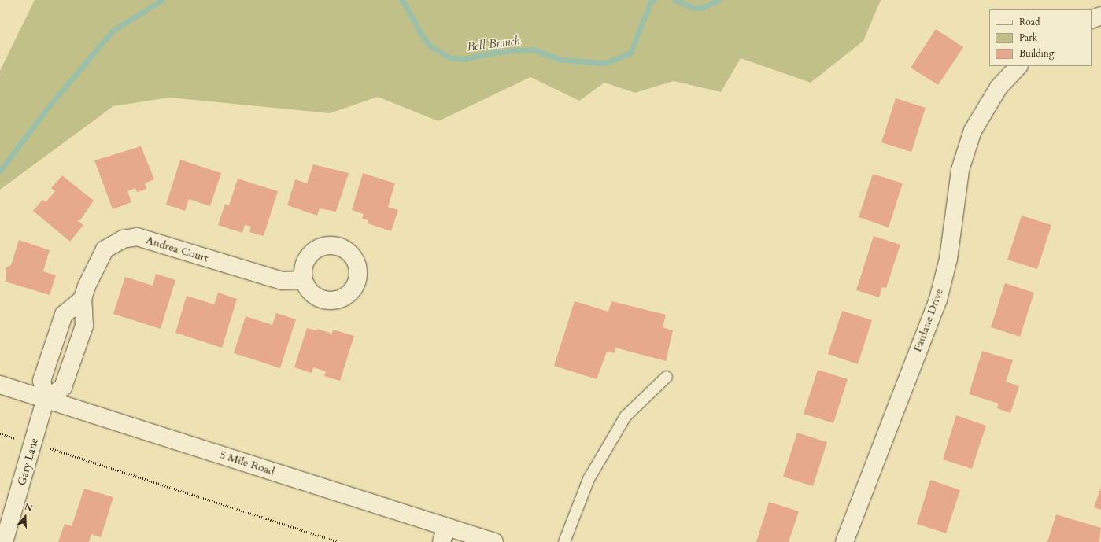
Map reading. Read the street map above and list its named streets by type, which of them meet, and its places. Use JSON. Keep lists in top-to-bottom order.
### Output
{
  "streets": {
    "street": [
      "Andrea Court",
      "Fairlane Drive",
      "Gary Lane",
      "5 Mile Road"
    ]
  },
  "crossings": [
    ["Andrea Court", "Gary Lane"],
    ["Andrea Court", "5 Mile Road"],
    ["Gary Lane", "5 Mile Road"]
  ],
  "water": ["Bell Branch"],
  "legend": ["Road", "Park", "Building"],
  "north": "top"
}
